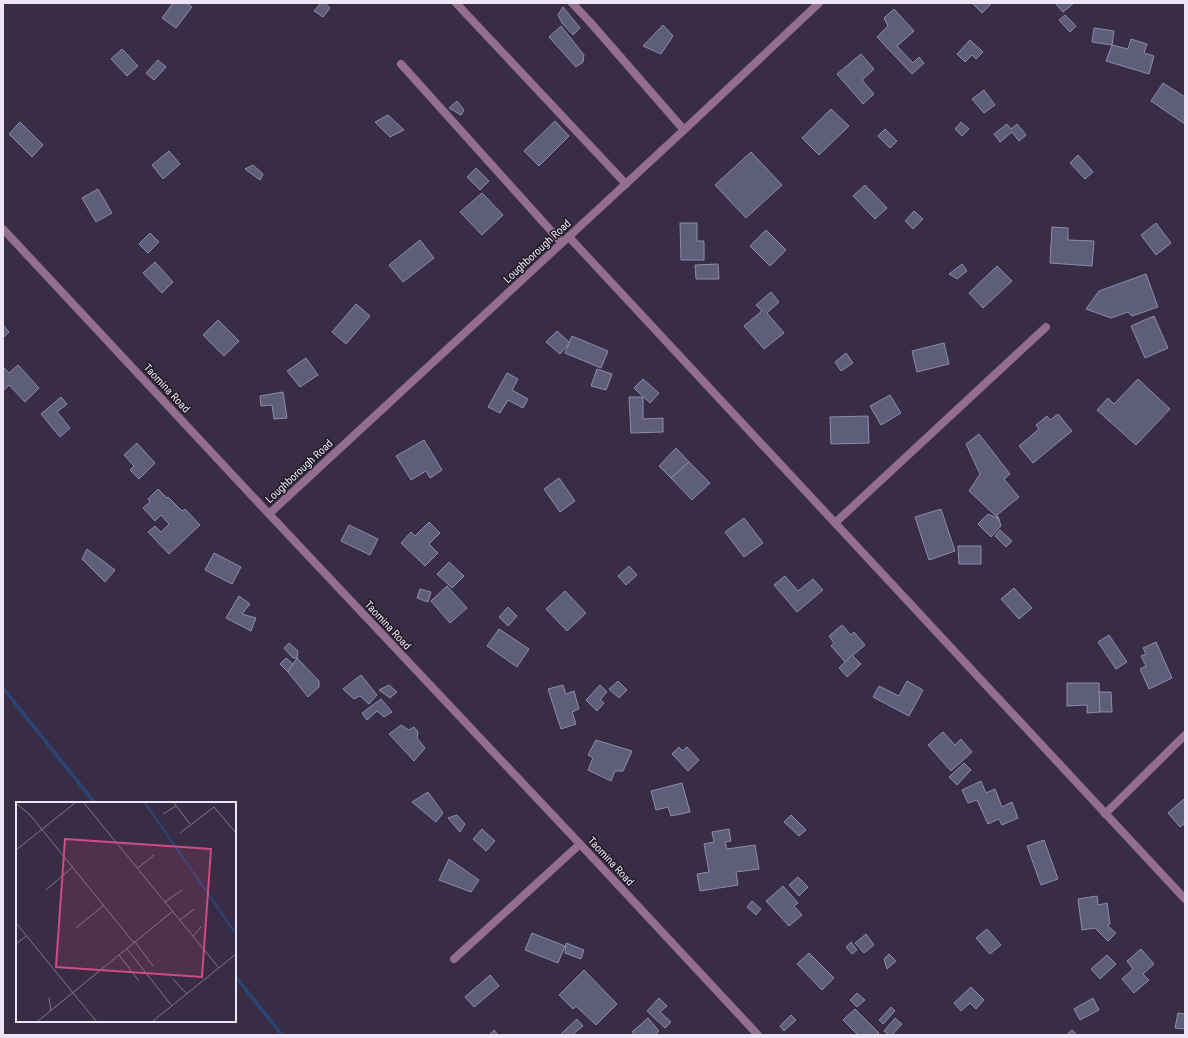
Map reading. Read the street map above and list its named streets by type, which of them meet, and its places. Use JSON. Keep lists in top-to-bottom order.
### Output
{
  "streets": {
    "street": ["Loughborough Road", "Taomina Road"]
  },
  "crossings": [
    ["Loughborough Road", "Taomina Road"]
  ]
}
